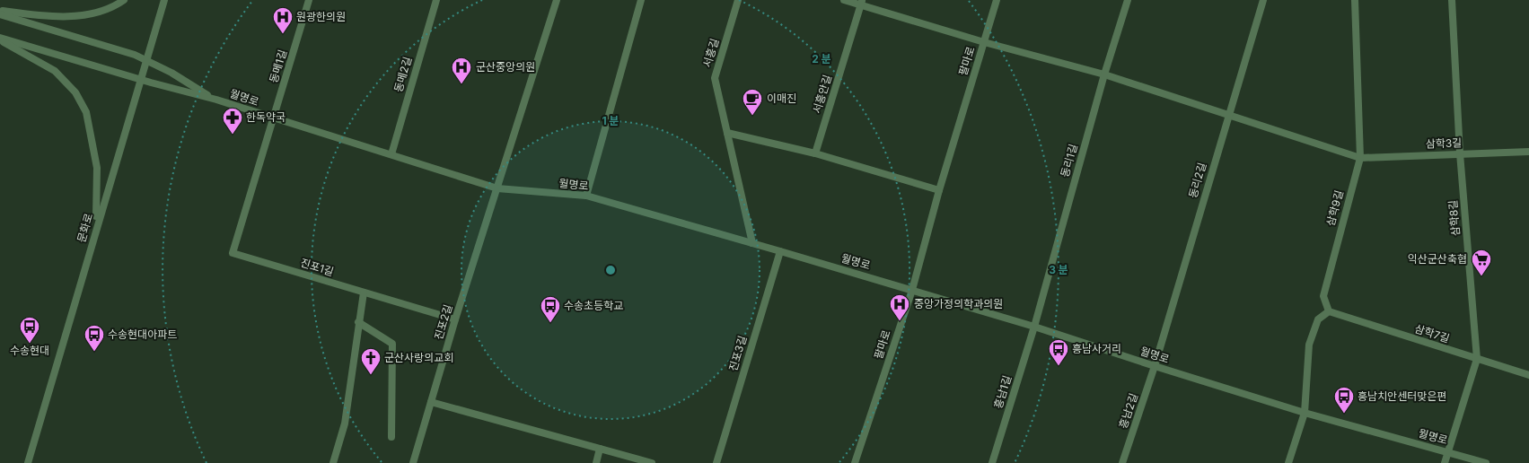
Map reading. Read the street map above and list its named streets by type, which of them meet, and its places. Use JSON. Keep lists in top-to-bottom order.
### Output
{
  "streets": {
    "street": [
      "서흥길",
      "팔마로",
      "동메1길",
      "동메2길",
      "서흥안길",
      "월명로",
      "삼학3길",
      "동리1길",
      "동리2길",
      "삼학9길",
      "삼학8길",
      "문화로",
      "진포1길",
      "진포2길",
      "삼학7길",
      "진포3길",
      "흥남1길",
      "흥남2길"
    ]
  },
  "crossings": [
    ["서흥길", "월명로"],
    ["팔마로", "월명로"],
    ["동메1길", "월명로"],
    ["동메1길", "진포1길"],
    ["동메2길", "월명로"],
    ["월명로", "동리1길"],
    ["월명로", "동리2길"],
    ["월명로", "삼학8길"],
    ["월명로", "문화로"],
    ["월명로", "진포1길"],
    ["월명로", "진포2길"],
    ["월명로", "진포3길"],
    ["월명로", "흥남1길"],
    ["월명로", "흥남2길"],
    ["삼학3길", "삼학9길"],
    ["삼학3길", "삼학8길"],
    ["동리1길", "흥남1길"],
    ["동리2길", "흥남2길"],
    ["삼학9길", "삼학7길"],
    ["삼학8길", "삼학7길"]
  ],
  "places": {
    "hospital": ["원광한의원", "군산중앙의원", "중앙가정의학과의원"],
    "cafe": ["이매진"],
    "pharmacy": ["한독약국"],
    "supermarket": ["익산군산축협"],
    "bus stop": [
      "수송초등학교",
      "수송현대",
      "수송현대아파트",
      "흥남사거리",
      "흥남치안센터맞은편"
    ],
    "church": ["군산사랑의교회"]
  },
  "rings": ["2 분", "1 분", "3 분"]
}
